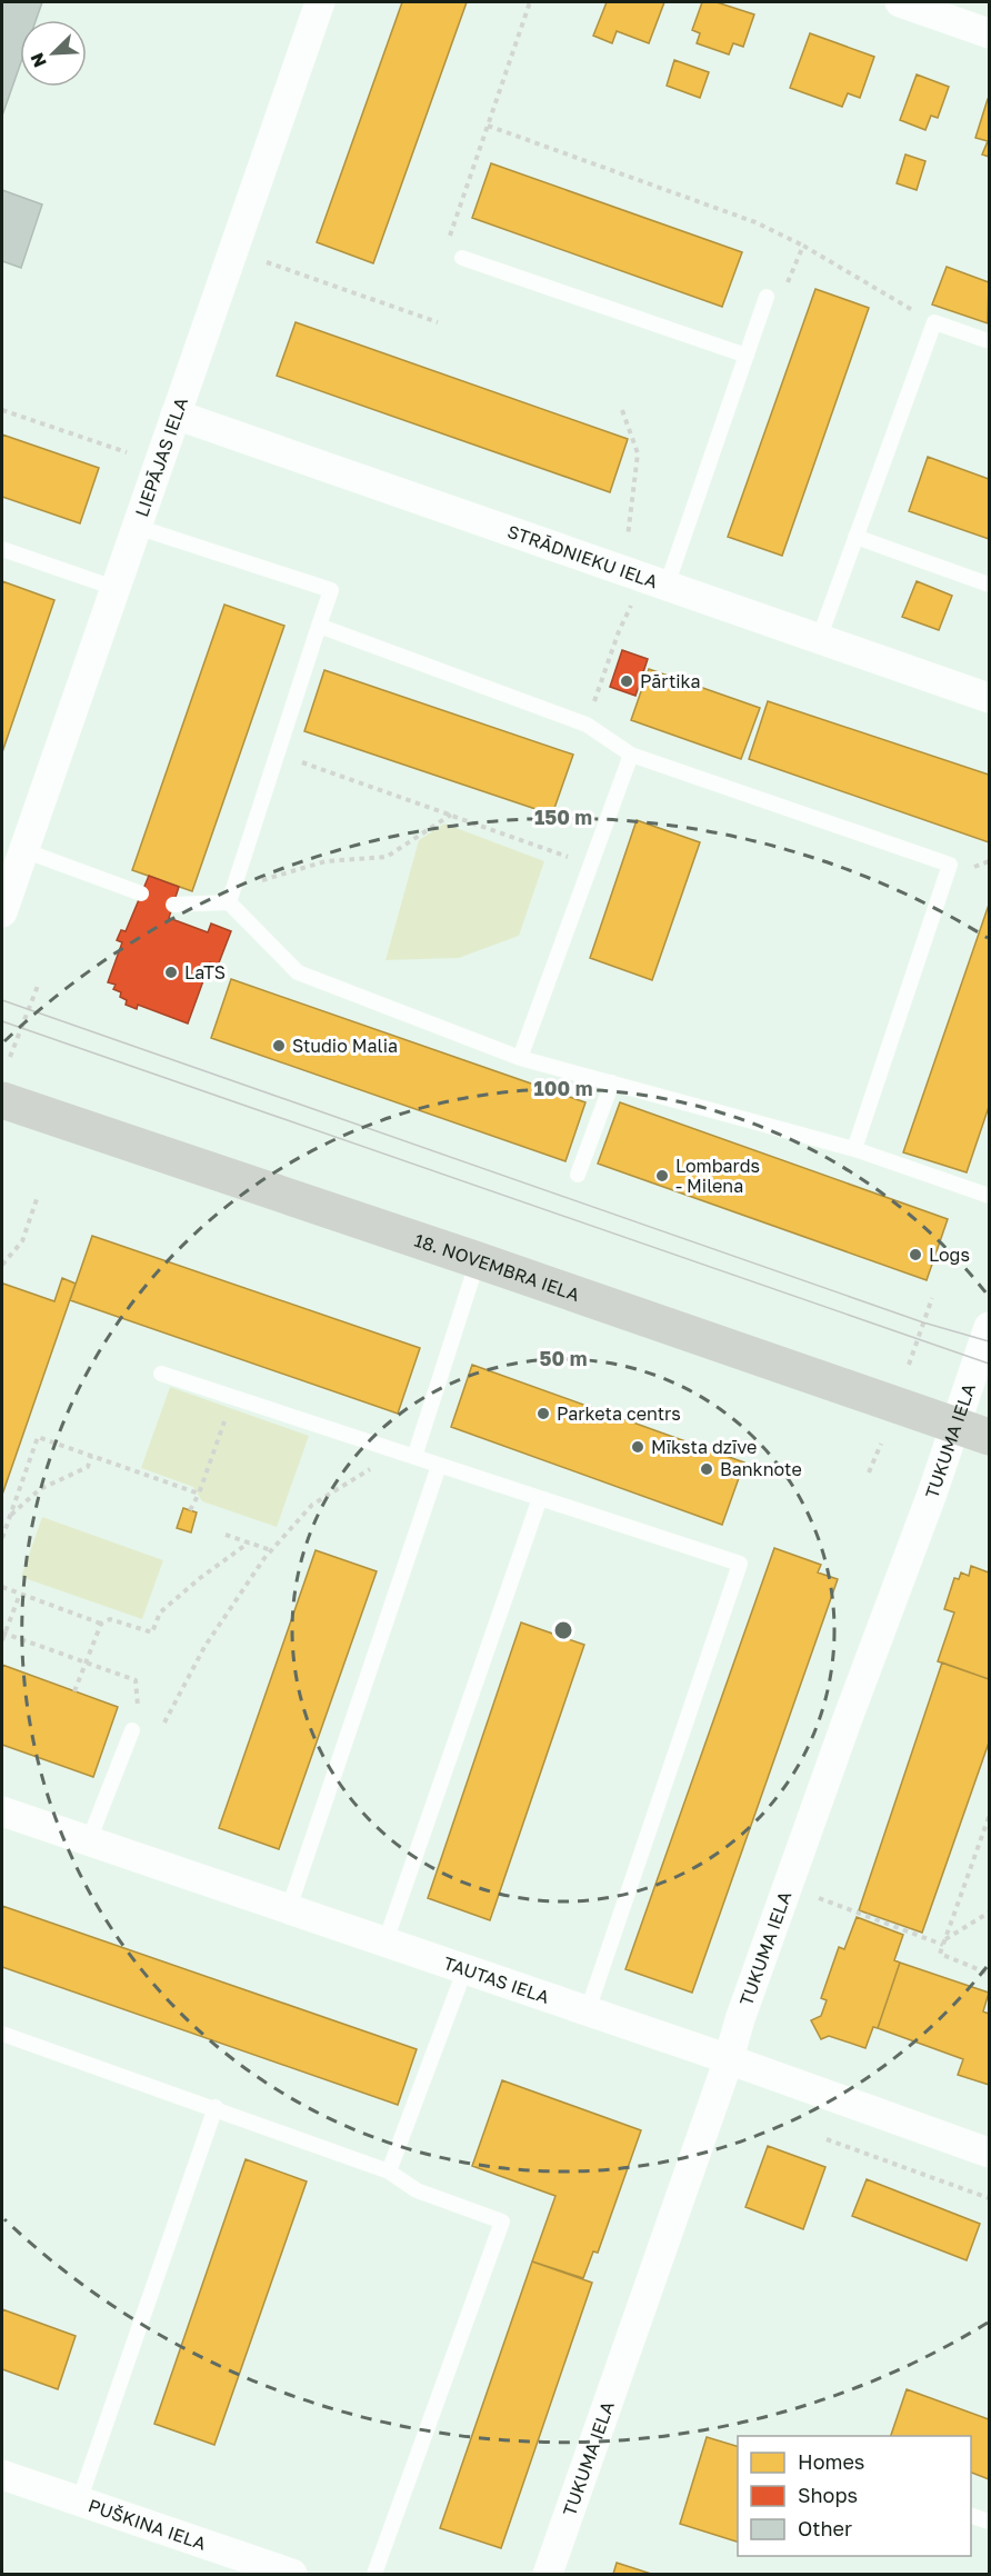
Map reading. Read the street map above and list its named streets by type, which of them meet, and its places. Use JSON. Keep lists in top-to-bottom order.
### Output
{
  "streets": {
    "main road": ["18. NOVEMBRA IELA"],
    "street": [
      "LIEPĀJAS IELA",
      "STRĀDNIEKU IELA",
      "TUKUMA IELA",
      "TAUTAS IELA",
      "PUŠKINA IELA"
    ]
  },
  "crossings": [
    ["LIEPĀJAS IELA", "STRĀDNIEKU IELA"],
    ["18. NOVEMBRA IELA", "TUKUMA IELA"],
    ["TUKUMA IELA", "TAUTAS IELA"]
  ],
  "places": [
    "Pārtika",
    "LaTS",
    "Studio Malia",
    "Lombards - Milena",
    "Logs",
    "Parketa centrs",
    "Mīksta dzīve",
    "Banknote"
  ],
  "legend": ["Homes", "Shops", "Other"],
  "north": "bottom left",
  "rings": ["150 m", "100 m", "50 m"]
}
